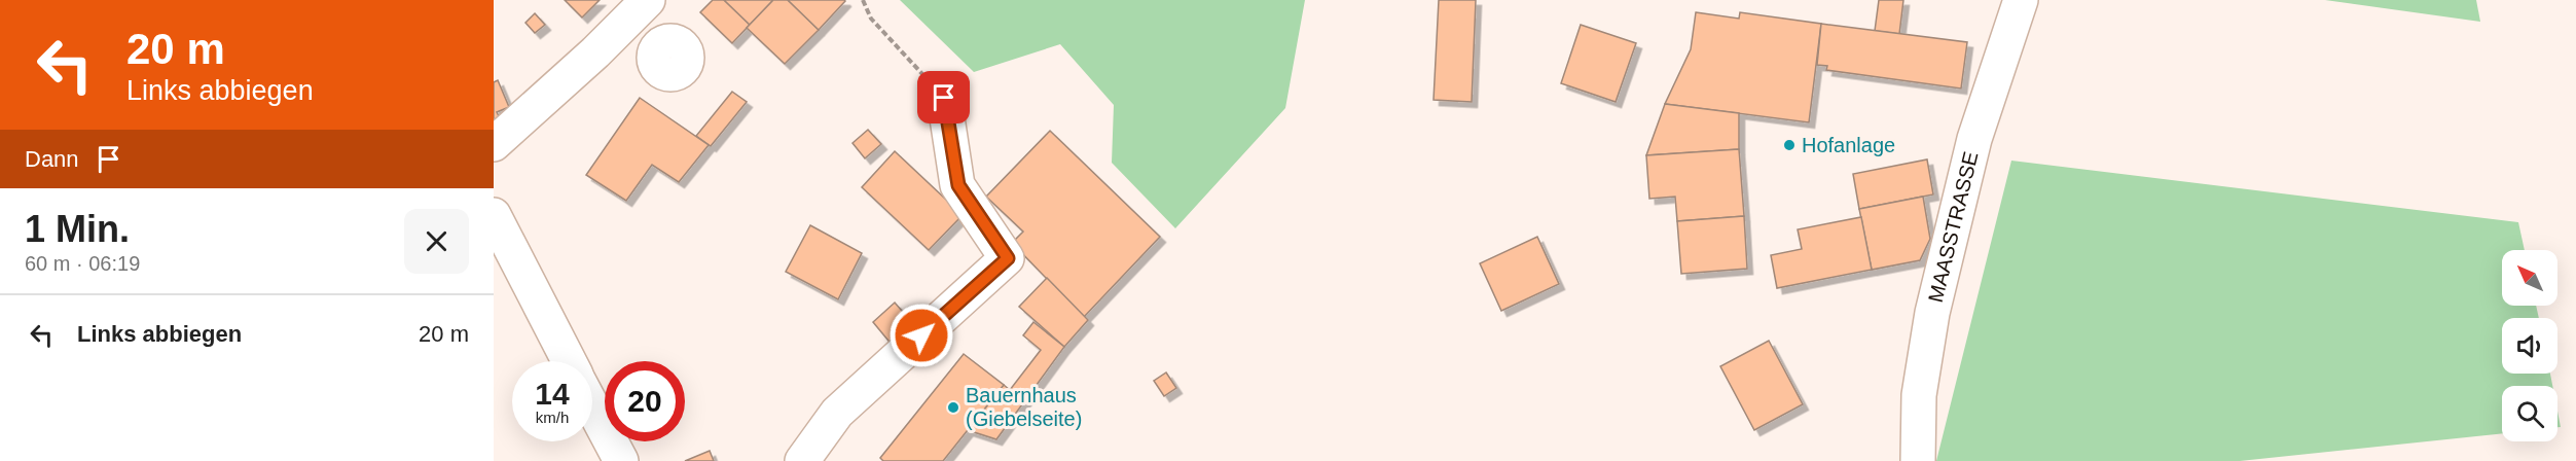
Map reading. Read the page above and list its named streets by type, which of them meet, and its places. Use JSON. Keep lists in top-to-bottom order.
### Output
{
  "streets": {
    "street": ["MAASSTRASSE"]
  },
  "places": ["Hofanlage", "Bauernhaus (Giebelseite)"],
  "north": "top left",
  "page": {
    "turn": ["20 m", "Links abbiegen"],
    "then": "Dann",
    "heading": ["1 Min.", "60 m · 06:19"],
    "list": [
      {
        "name": "Links abbiegen",
        "value": "20 m"
      }
    ],
    "speed": "14 km/h",
    "limit": "20"
  }
}
